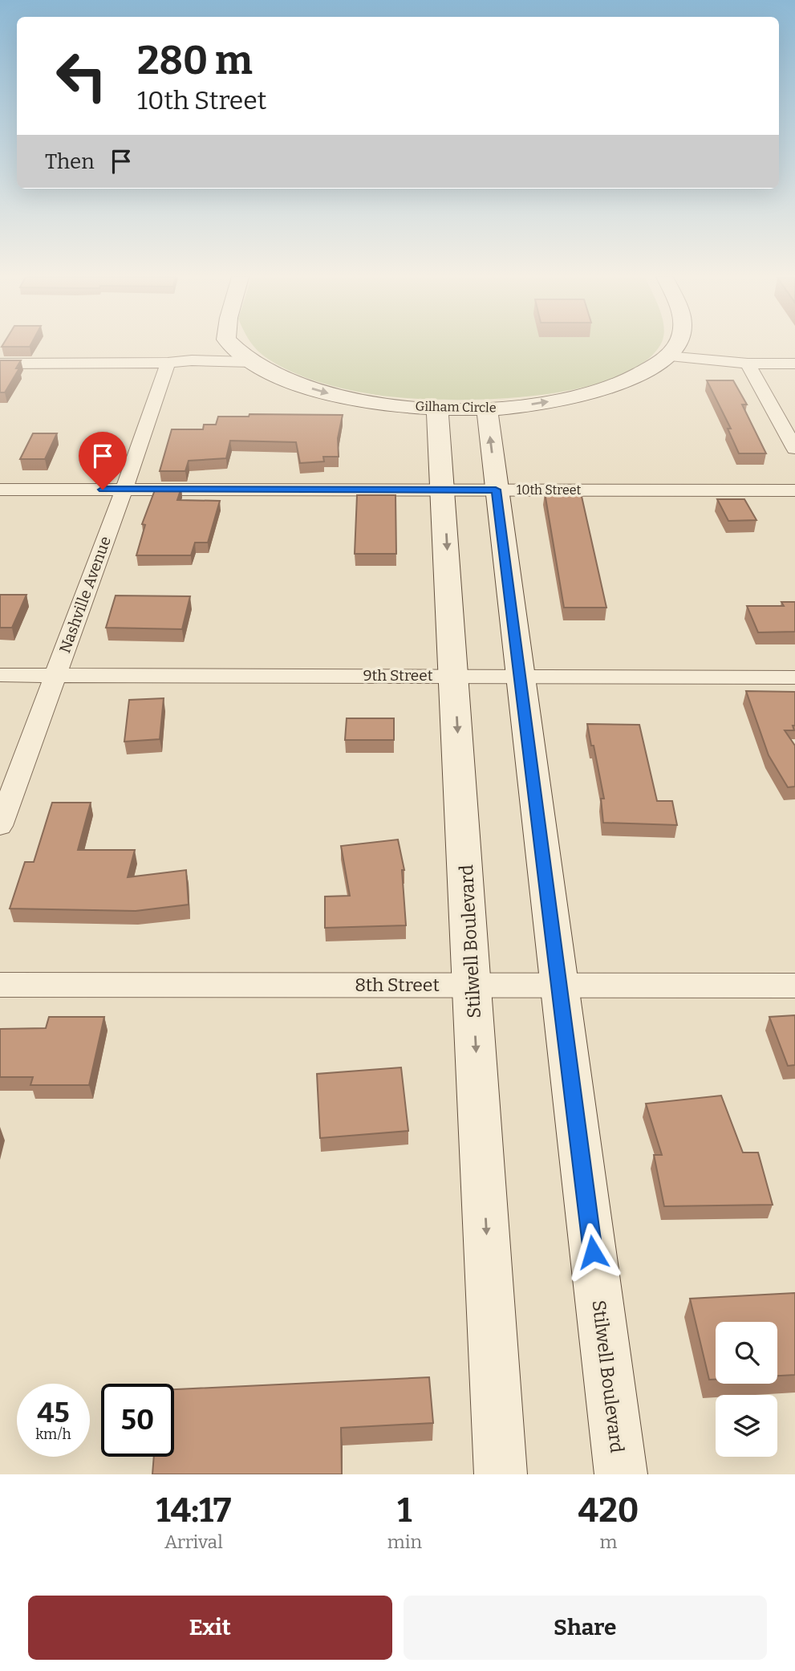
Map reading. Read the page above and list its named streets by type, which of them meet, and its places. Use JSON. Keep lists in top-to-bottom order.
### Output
{
  "streets": {
    "main road": ["Gilham Circle", "Stilwell Boulevard"],
    "street": [
      "10th Street",
      "Nashville Avenue",
      "9th Street",
      "8th Street"
    ]
  },
  "crossings": [
    ["Gilham Circle", "Stilwell Boulevard"],
    ["10th Street", "Nashville Avenue"],
    ["10th Street", "Stilwell Boulevard"],
    ["Nashville Avenue", "9th Street"],
    ["9th Street", "Stilwell Boulevard"],
    ["Stilwell Boulevard", "8th Street"]
  ],
  "one_way": ["Gilham Circle"],
  "page": {
    "turn": ["280 m", "10th Street"],
    "then": "Then",
    "speed": "45 km/h",
    "limit": "50",
    "eta": [
      "14:17",
      "Arrival",
      "1",
      "min",
      "420",
      "m"
    ],
    "buttons": ["Exit", "Share"]
  }
}
